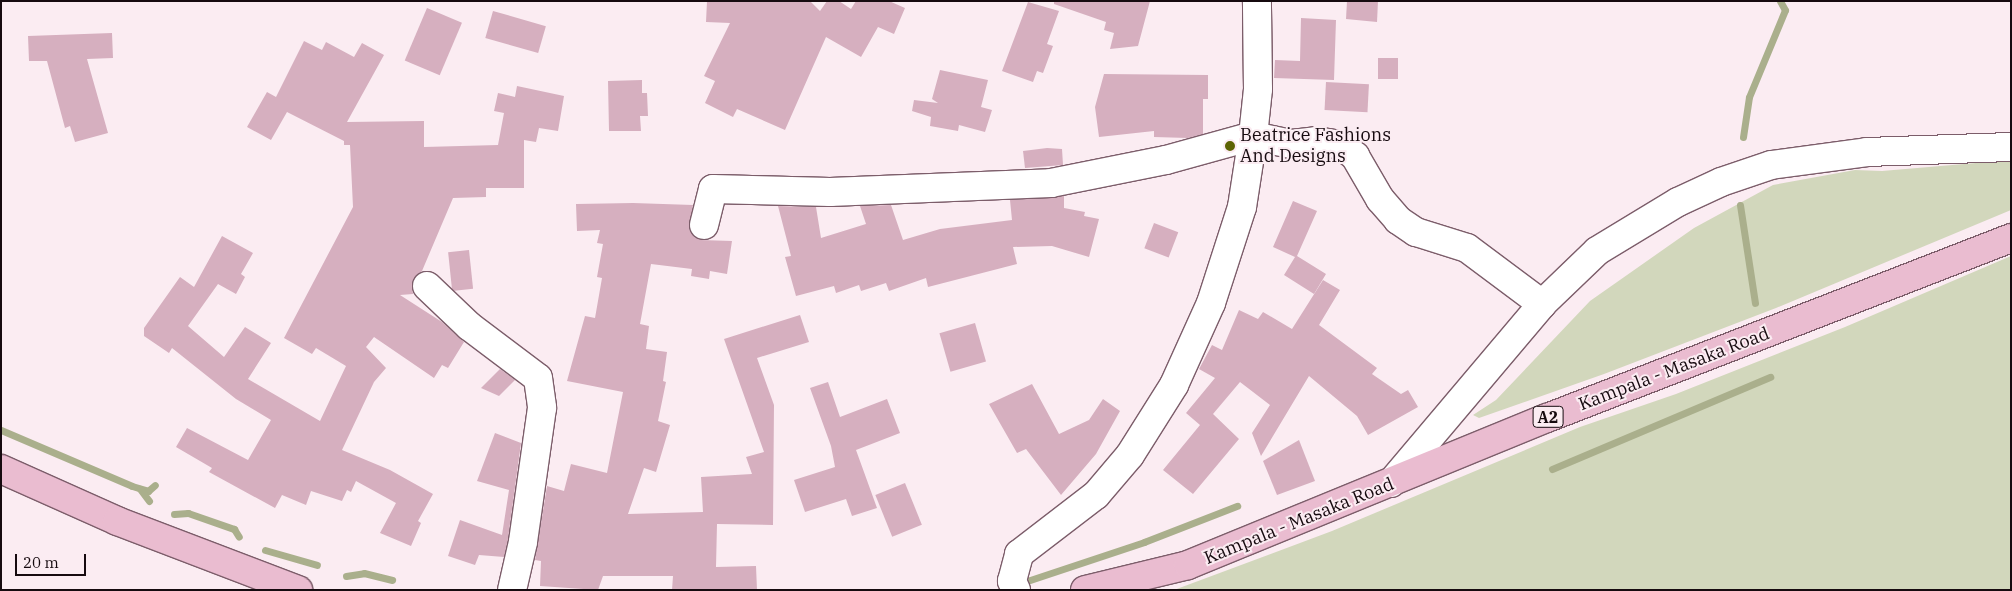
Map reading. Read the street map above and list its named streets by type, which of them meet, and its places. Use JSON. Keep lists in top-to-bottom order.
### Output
{
  "streets": {
    "main road": ["Kampala - Masaka Road", "A2"]
  },
  "places": ["Beatrice Fashions And Designs"],
  "scale_bar": "20 m"
}
